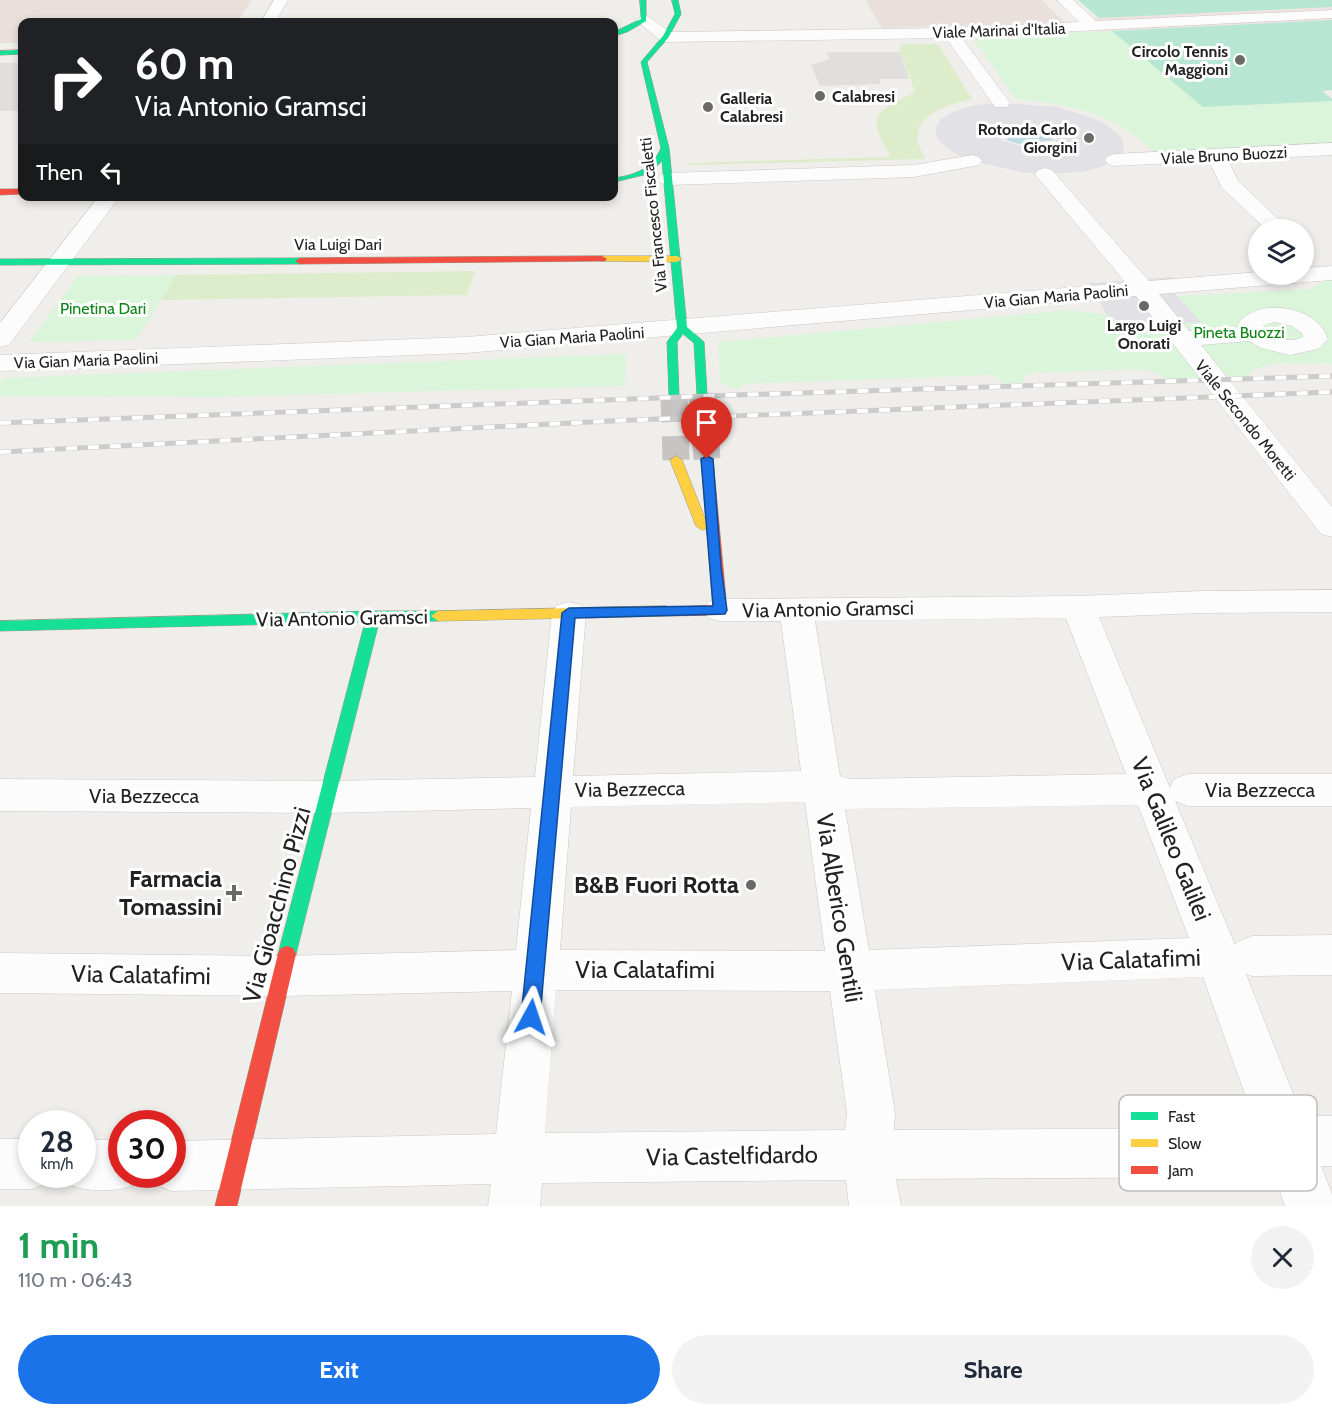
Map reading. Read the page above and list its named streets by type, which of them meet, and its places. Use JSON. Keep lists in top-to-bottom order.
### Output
{
  "streets": {
    "street": [
      "Viale Marinai d'Italia",
      "Viale Bruno Buozzi",
      "Via Francesco Fiscaletti",
      "Via Luigi Dari",
      "Via Gian Maria Paolini",
      "Viale Secondo Moretti",
      "Via Antonio Gramsci",
      "Via Bezzecca",
      "Via Galileo Galilei",
      "Via Gioacchino Pizzi",
      "Via Alberico Gentili",
      "Via Calatafimi",
      "Via Castelfidardo"
    ]
  },
  "crossings": [
    ["Via Francesco Fiscaletti", "Via Luigi Dari"],
    ["Via Francesco Fiscaletti", "Via Gian Maria Paolini"],
    ["Via Gian Maria Paolini", "Viale Secondo Moretti"],
    ["Via Antonio Gramsci", "Via Galileo Galilei"],
    ["Via Antonio Gramsci", "Via Gioacchino Pizzi"],
    ["Via Antonio Gramsci", "Via Alberico Gentili"],
    ["Via Bezzecca", "Via Galileo Galilei"],
    ["Via Bezzecca", "Via Gioacchino Pizzi"],
    ["Via Bezzecca", "Via Alberico Gentili"],
    ["Via Galileo Galilei", "Via Calatafimi"],
    ["Via Gioacchino Pizzi", "Via Calatafimi"],
    ["Via Gioacchino Pizzi", "Via Castelfidardo"],
    ["Via Alberico Gentili", "Via Calatafimi"],
    ["Via Alberico Gentili", "Via Castelfidardo"]
  ],
  "parks": ["Pinetina Dari", "Pineta Buozzi"],
  "places": {
    "other": [
      "Circolo Tennis Maggioni",
      "Calabresi",
      "Galleria Calabresi",
      "Rotonda Carlo Giorgini",
      "Largo Luigi Onorati",
      "B&B Fuori Rotta"
    ],
    "health": ["Farmacia Tomassini"]
  },
  "legend": ["Fast", "Slow", "Jam"],
  "page": {
    "turn": ["60 m", "Via Antonio Gramsci"],
    "then": "Then",
    "speed": "28 km/h",
    "limit": "30",
    "heading": ["1 min", "110 m · 06:43"],
    "buttons": ["Exit", "Share"]
  }
}
